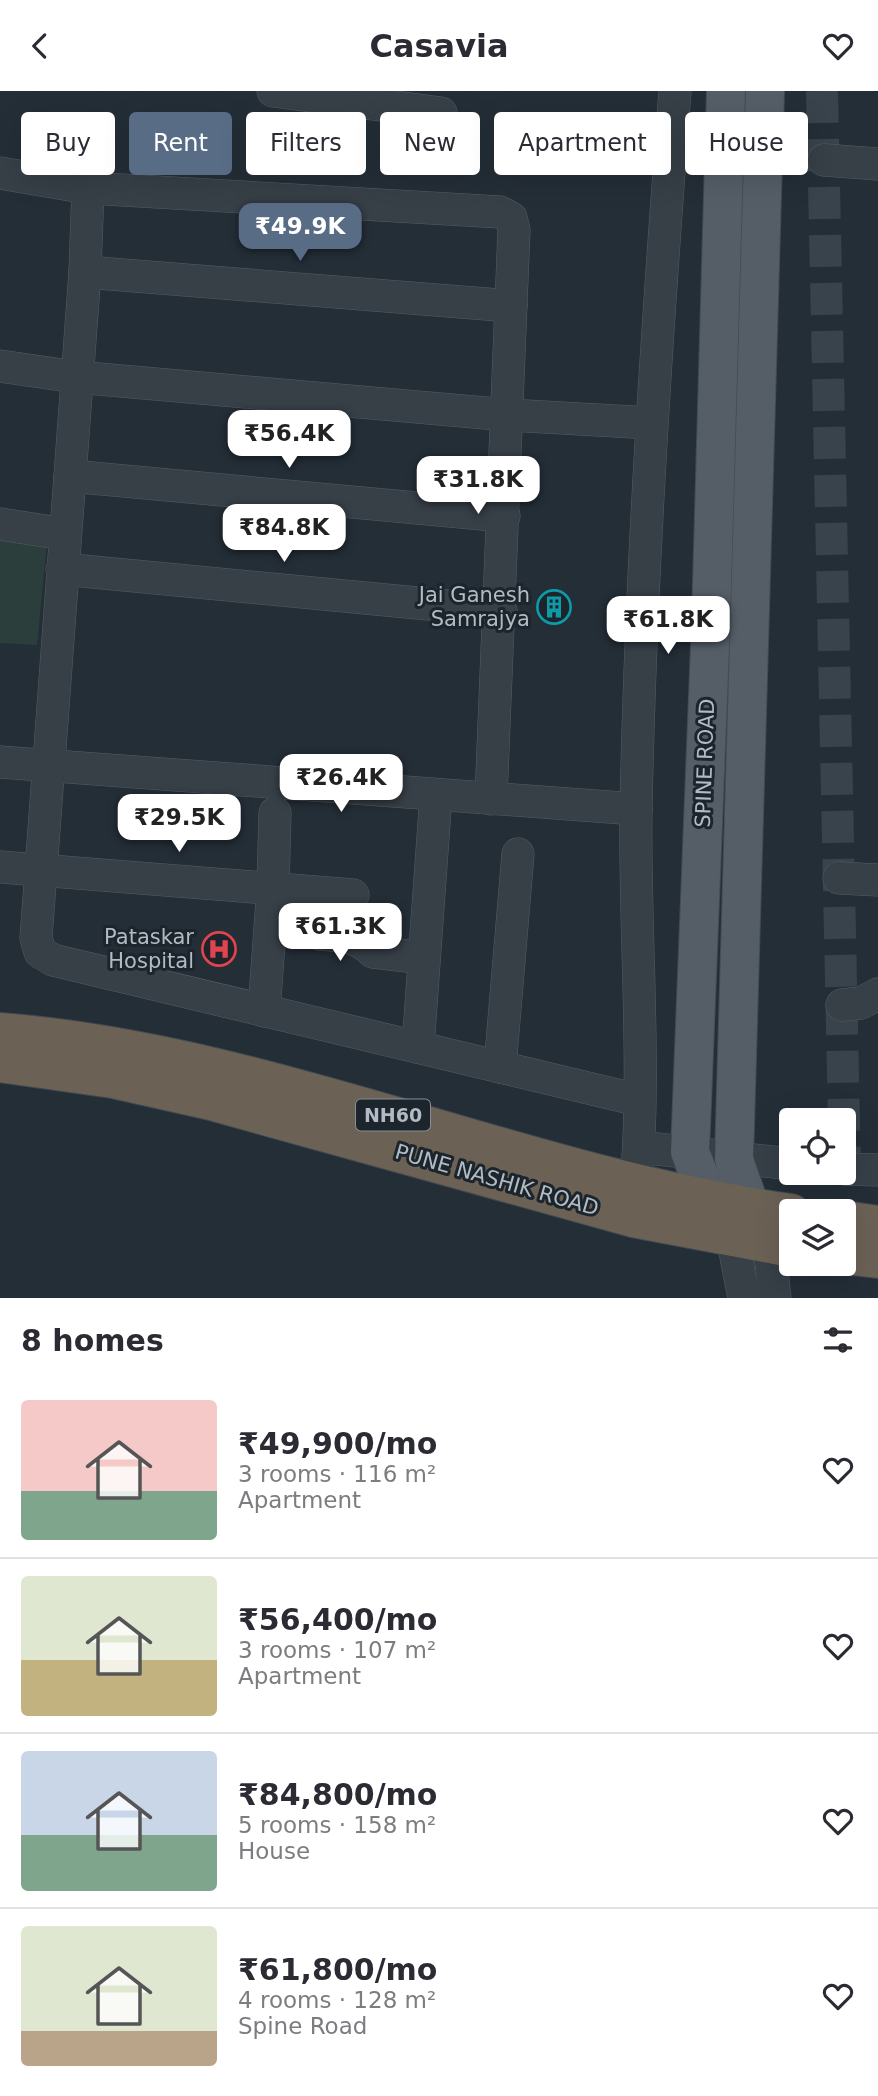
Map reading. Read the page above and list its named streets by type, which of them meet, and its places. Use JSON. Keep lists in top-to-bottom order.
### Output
{
  "streets": {
    "highway": ["NH60", "PUNE NASHIK ROAD"],
    "main road": ["SPINE ROAD"]
  },
  "crossings": [
    ["SPINE ROAD", "PUNE NASHIK ROAD"]
  ],
  "places": {
    "building": ["Jai Ganesh Samrajya"],
    "hospital": ["Pataskar Hospital"]
  },
  "page": {
    "header": "Casavia",
    "chip": [
      "Buy",
      "Rent",
      "Filters",
      "New",
      "Apartment",
      "House"
    ],
    "price": [
      "₹49.9K",
      "₹56.4K",
      "₹31.8K",
      "₹84.8K",
      "₹61.8K",
      "₹26.4K",
      "₹29.5K",
      "₹61.3K"
    ],
    "heading": "8 homes",
    "list": [
      {
        "name": "₹49,900/mo",
        "note": "3 rooms · 116 m² · Apartment"
      },
      {
        "name": "₹56,400/mo",
        "note": "3 rooms · 107 m² · Apartment"
      },
      {
        "name": "₹84,800/mo",
        "note": "5 rooms · 158 m² · House"
      },
      {
        "name": "₹61,800/mo",
        "note": "4 rooms · 128 m² · Spine Road"
      }
    ]
  }
}
